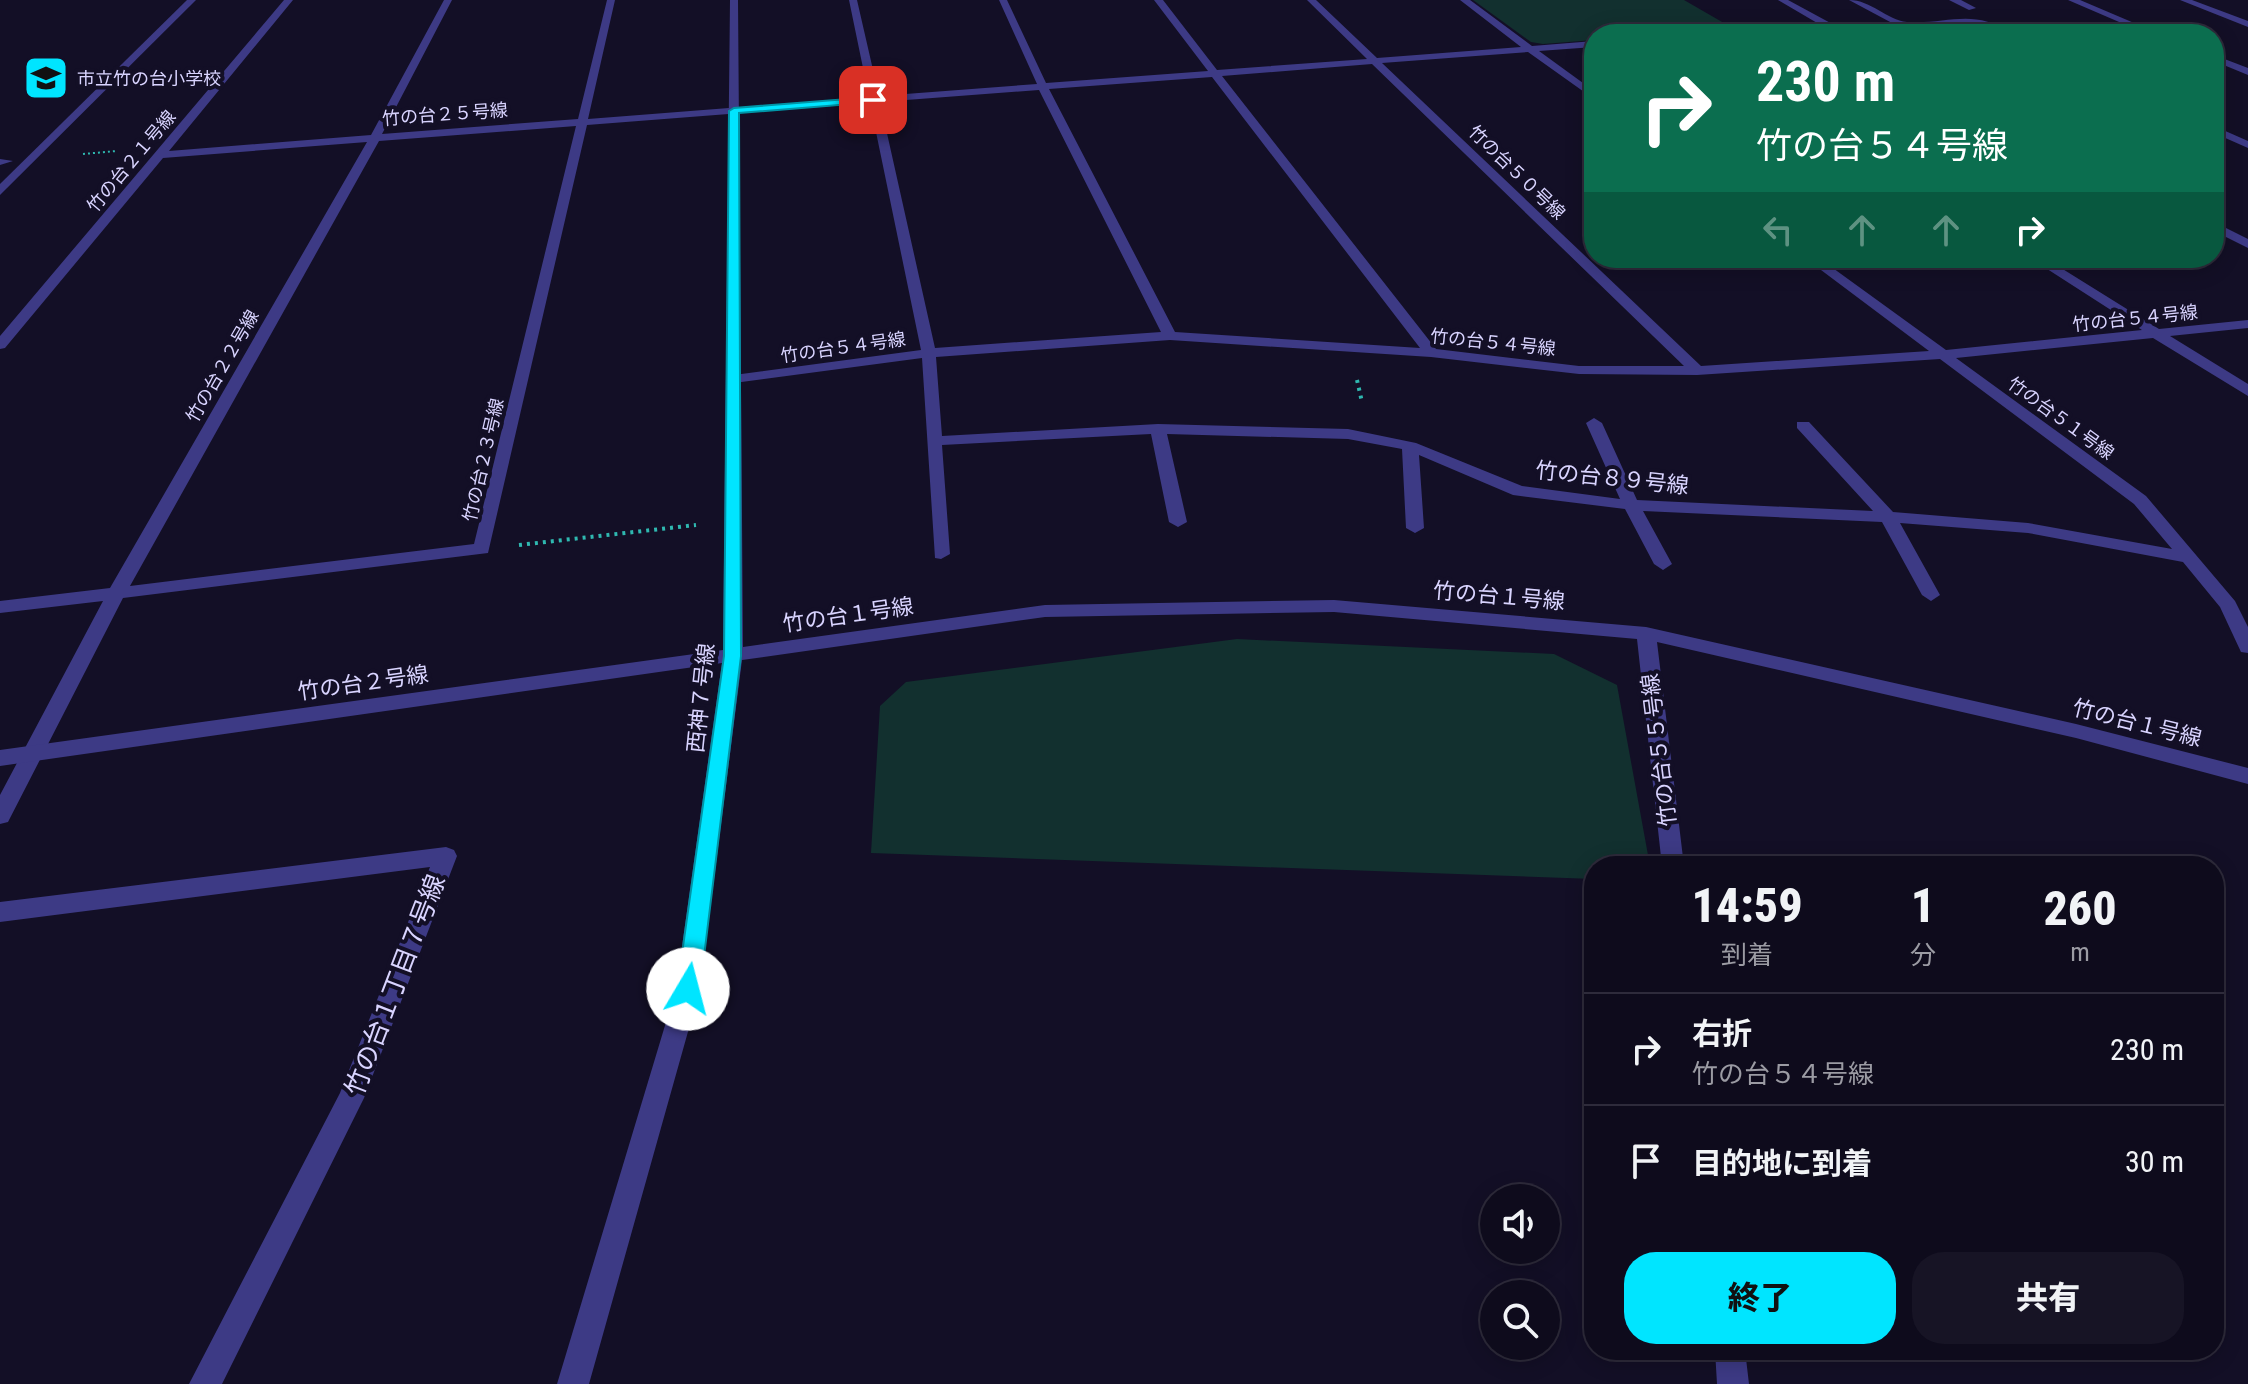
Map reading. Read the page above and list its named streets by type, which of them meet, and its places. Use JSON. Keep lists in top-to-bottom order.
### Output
{
  "streets": {
    "street": [
      "竹の台２５号線",
      "竹の台２１号線",
      "竹の台５０号線",
      "竹の台５４号線",
      "竹の台２２号線",
      "竹の台５１号線",
      "竹の台２３号線",
      "竹の台８９号線",
      "竹の台１号線",
      "竹の台２号線",
      "西神７号線",
      "竹の台５５号線",
      "竹の台１丁目７号線"
    ]
  },
  "crossings": [
    ["竹の台２５号線", "竹の台２１号線"],
    ["竹の台２５号線", "竹の台２２号線"],
    ["竹の台２５号線", "竹の台２３号線"],
    ["竹の台２５号線", "西神７号線"],
    ["竹の台５０号線", "竹の台５４号線"],
    ["竹の台５４号線", "竹の台５１号線"],
    ["竹の台５４号線", "西神７号線"],
    ["竹の台２２号線", "竹の台２３号線"],
    ["竹の台２２号線", "竹の台２号線"],
    ["竹の台５１号線", "竹の台８９号線"],
    ["竹の台１号線", "竹の台２号線"],
    ["竹の台１号線", "西神７号線"],
    ["竹の台１号線", "竹の台５５号線"],
    ["竹の台２号線", "西神７号線"]
  ],
  "places": {
    "school or university": ["市立竹の台小学校"]
  },
  "page": {
    "turn": ["230 m", "竹の台５４号線"],
    "eta": [
      "14:59",
      "到着",
      "1",
      "分",
      "260",
      "m"
    ],
    "list": [
      {
        "name": "右折",
        "note": "竹の台５４号線",
        "value": "230 m"
      },
      {
        "name": "目的地に到着",
        "value": "30 m"
      }
    ],
    "buttons": ["終了", "共有"]
  }
}
